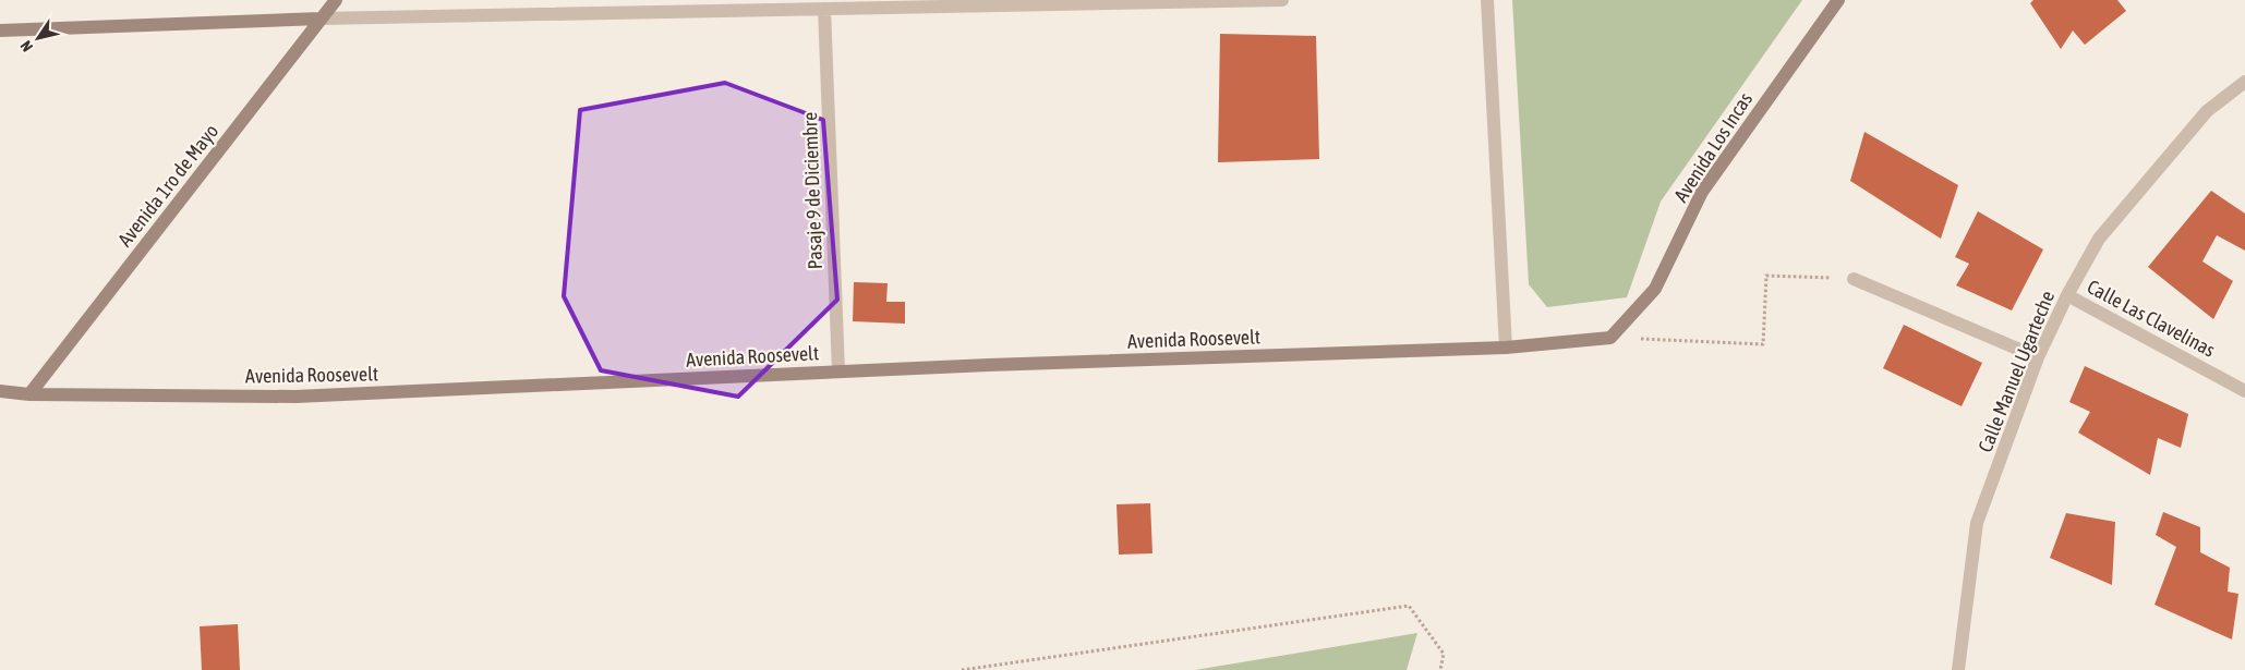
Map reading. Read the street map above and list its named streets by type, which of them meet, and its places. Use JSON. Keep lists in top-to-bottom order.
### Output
{
  "streets": {
    "street": [
      "Avenida Los Incas",
      "Avenida 1ro de Mayo",
      "Pasaje 9 de Diciembre",
      "Calle Las Clavelinas",
      "Avenida Roosevelt",
      "Calle Manuel Ugarteche"
    ]
  },
  "crossings": [
    ["Avenida 1ro de Mayo", "Avenida Roosevelt"],
    ["Pasaje 9 de Diciembre", "Avenida Roosevelt"],
    ["Calle Las Clavelinas", "Calle Manuel Ugarteche"]
  ],
  "north": "bottom left"
}
